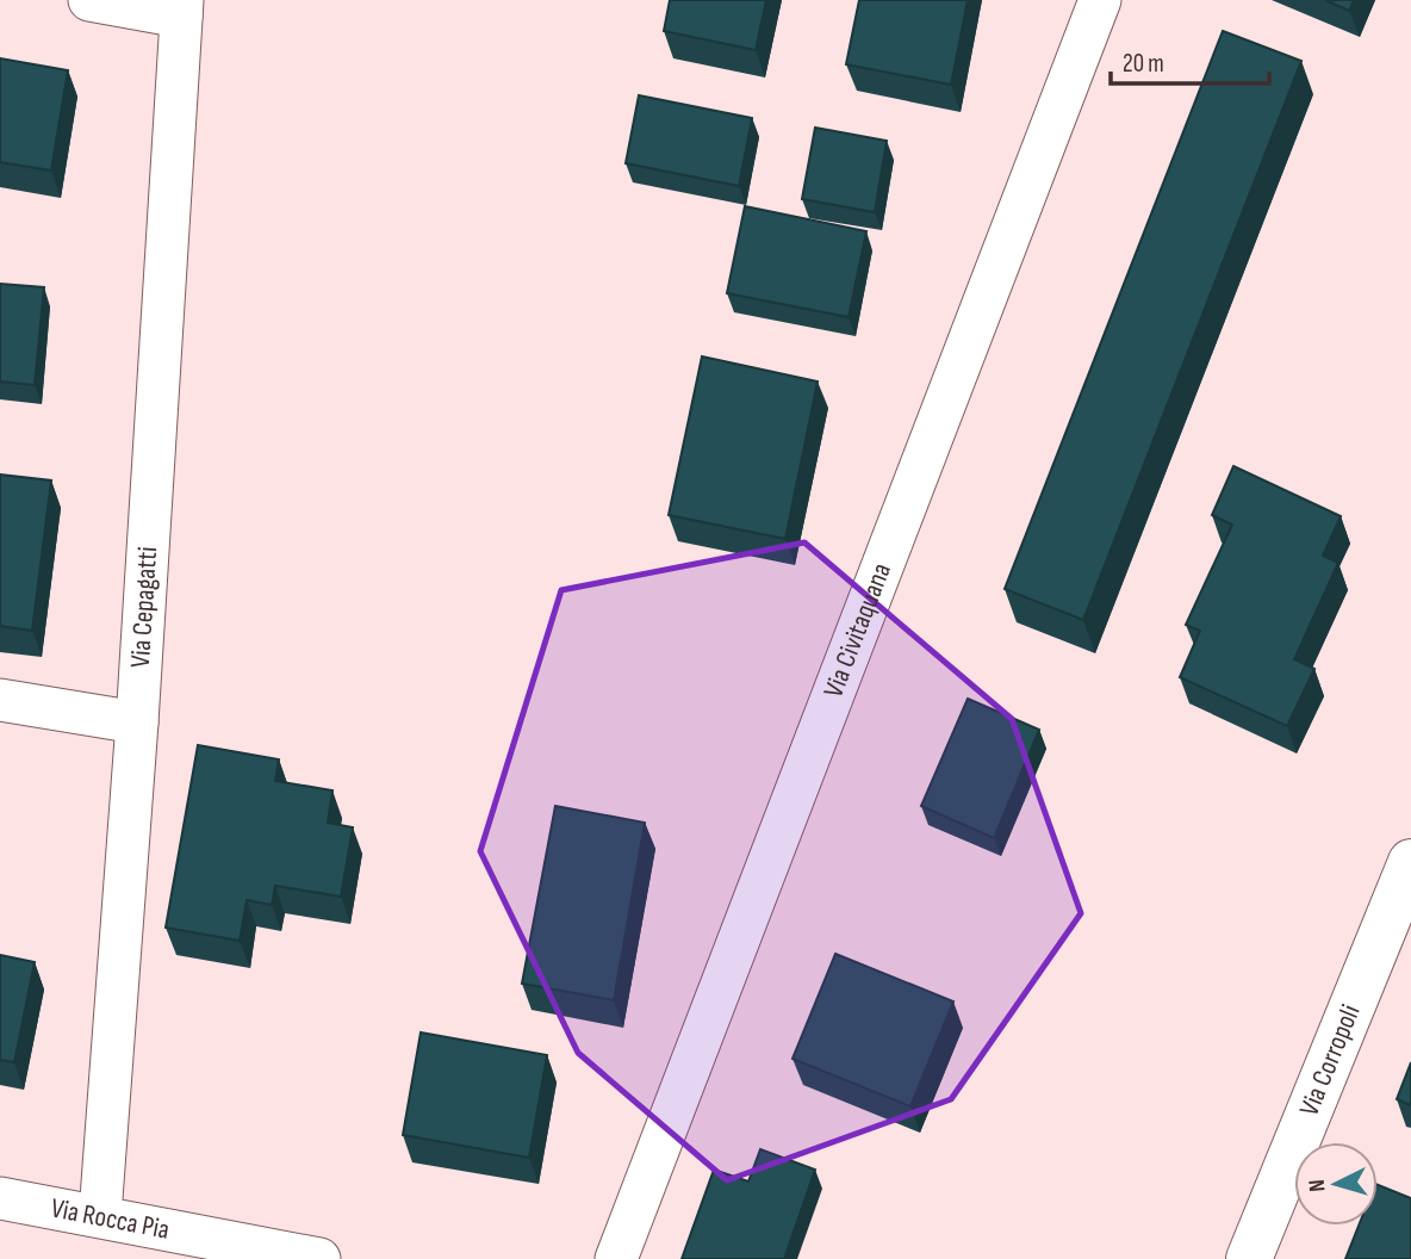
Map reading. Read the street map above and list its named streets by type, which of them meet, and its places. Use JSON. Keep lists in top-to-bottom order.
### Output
{
  "streets": {
    "street": [
      "Via Cepagatti",
      "Via Civitaquana",
      "Via Corropoli",
      "Via Rocca Pia"
    ]
  },
  "crossings": [
    ["Via Cepagatti", "Via Rocca Pia"]
  ],
  "scale_bar": "20 m",
  "north": "left"
}
